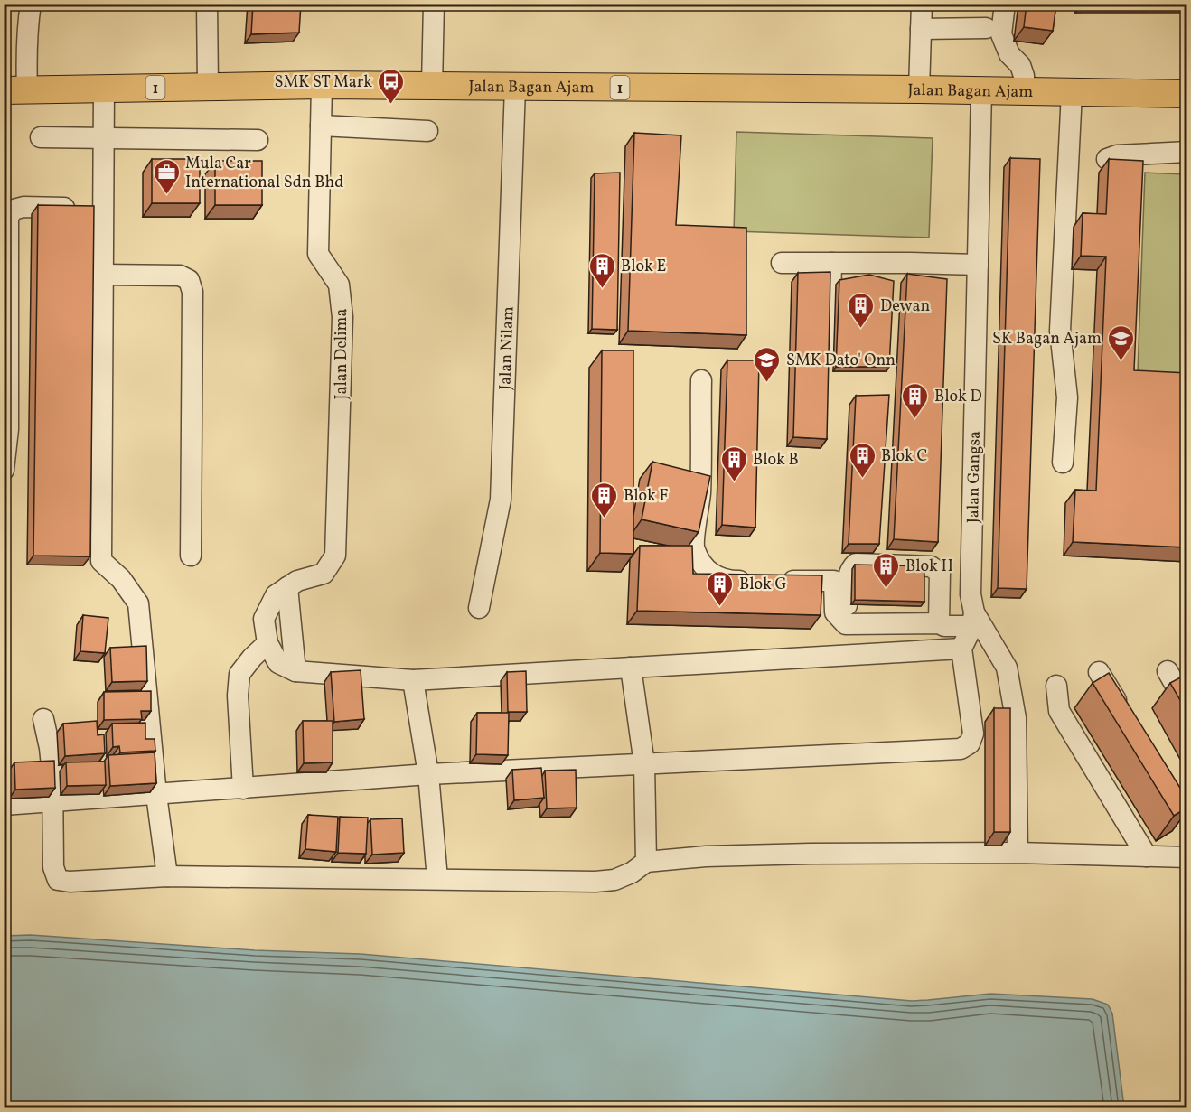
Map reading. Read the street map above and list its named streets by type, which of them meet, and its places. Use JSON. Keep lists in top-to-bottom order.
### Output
{
  "streets": {
    "main road": ["Jalan Bagan Ajam", "1"],
    "street": ["Jalan Nilam", "Jalan Delima", "Jalan Gangsa"]
  },
  "crossings": [
    ["Jalan Bagan Ajam", "Jalan Nilam"],
    ["Jalan Bagan Ajam", "Jalan Delima"],
    ["Jalan Bagan Ajam", "Jalan Gangsa"]
  ],
  "places": {
    "bus stop": ["SMK ST Mark"],
    "office": ["Mula Car International Sdn Bhd"],
    "building": [
      "Blok E",
      "Dewan",
      "Blok D",
      "Blok C",
      "Blok B",
      "Blok F",
      "Blok H",
      "Blok G"
    ],
    "school or university": ["SK Bagan Ajam", "SMK Dato' Onn"]
  }
}
